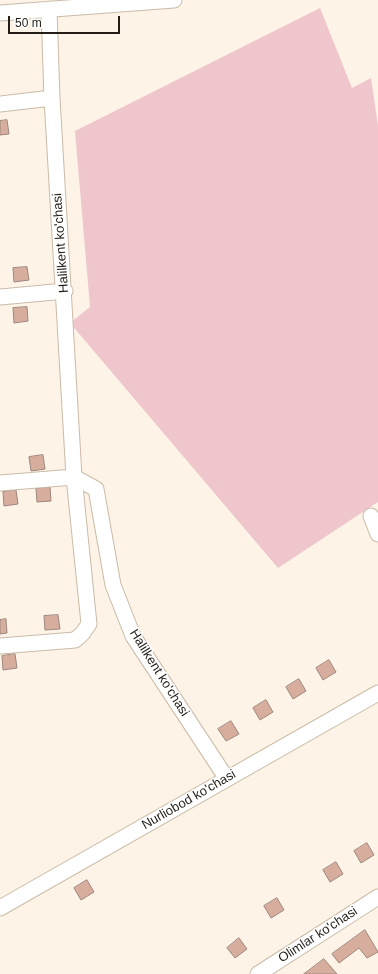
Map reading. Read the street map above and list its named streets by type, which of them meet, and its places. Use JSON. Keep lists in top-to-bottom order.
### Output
{
  "streets": {
    "street": ["Halilkent ko'chasi", "Nurliobod ko'chasi", "Olimlar ko'chasi"]
  },
  "crossings": [
    ["Halilkent ko'chasi", "Nurliobod ko'chasi"]
  ],
  "scale_bar": "50 m"
}
